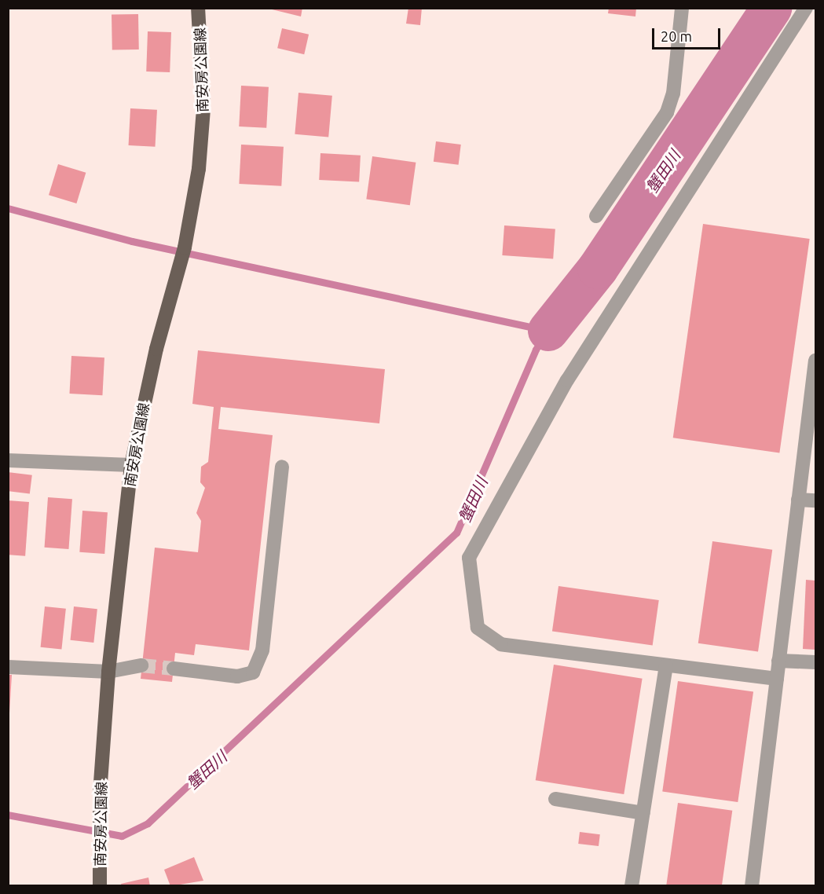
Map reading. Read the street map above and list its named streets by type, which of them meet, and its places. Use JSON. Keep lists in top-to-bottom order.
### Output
{
  "streets": {
    "main road": ["南安房公園線"]
  },
  "water": ["蟹田川"],
  "scale_bar": "20 m"
}
